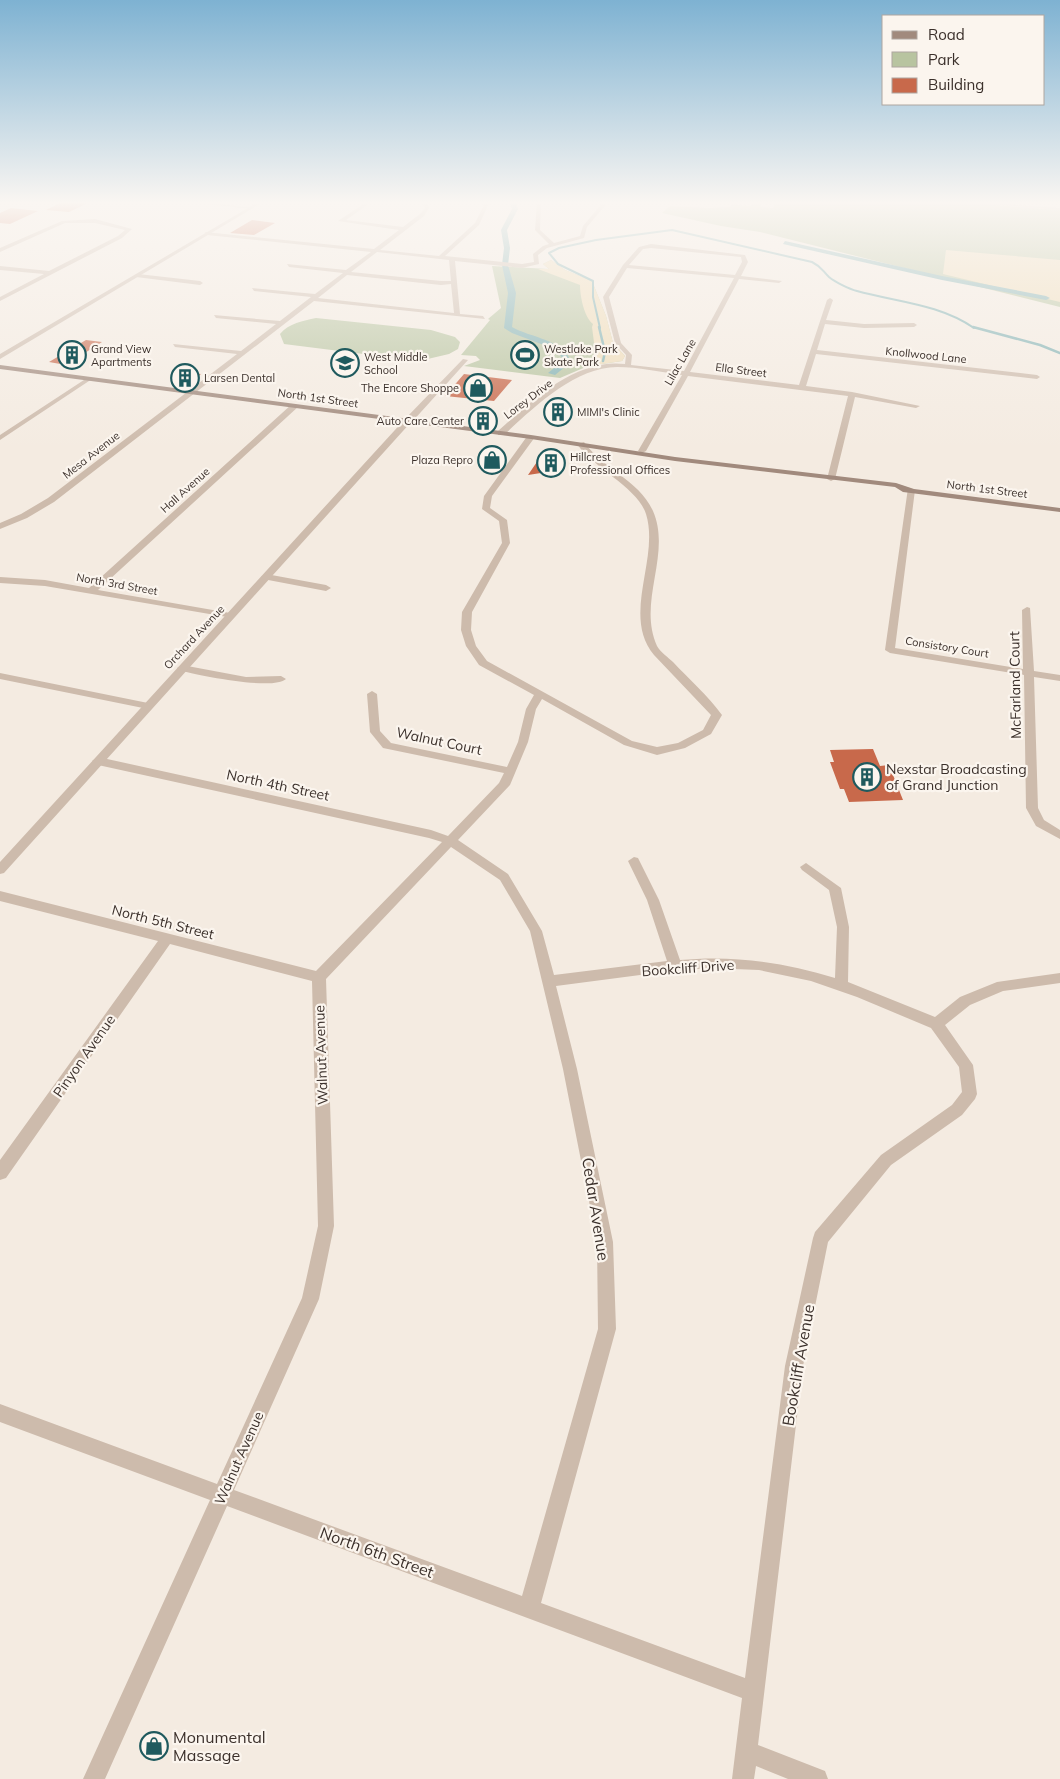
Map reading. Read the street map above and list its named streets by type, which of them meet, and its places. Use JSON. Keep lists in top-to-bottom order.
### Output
{
  "streets": {
    "main road": ["North 1st Street"],
    "street": [
      "Knollwood Lane",
      "Lilac Lane",
      "Ella Street",
      "Lorey Drive",
      "Mesa Avenue",
      "Hall Avenue",
      "North 3rd Street",
      "Orchard Avenue",
      "Consistory Court",
      "McFarland Court",
      "Walnut Court",
      "North 4th Street",
      "North 5th Street",
      "Bookcliff Drive",
      "Walnut Avenue",
      "Pinyon Avenue",
      "Cedar Avenue",
      "Bookcliff Avenue",
      "North 6th Street"
    ]
  },
  "crossings": [
    ["Lilac Lane", "Ella Street"],
    ["Lilac Lane", "North 1st Street"],
    ["Ella Street", "Lorey Drive"],
    ["North 1st Street", "Lorey Drive"],
    ["North 1st Street", "Mesa Avenue"],
    ["North 1st Street", "Hall Avenue"],
    ["North 1st Street", "Orchard Avenue"],
    ["North 1st Street", "Consistory Court"],
    ["Hall Avenue", "North 3rd Street"],
    ["North 3rd Street", "Orchard Avenue"],
    ["Orchard Avenue", "North 4th Street"],
    ["Consistory Court", "McFarland Court"],
    ["North 4th Street", "Cedar Avenue"],
    ["North 5th Street", "Walnut Avenue"],
    ["North 5th Street", "Pinyon Avenue"],
    ["Bookcliff Drive", "Cedar Avenue"],
    ["Bookcliff Drive", "Bookcliff Avenue"],
    ["Walnut Avenue", "North 6th Street"],
    ["Cedar Avenue", "North 6th Street"],
    ["Bookcliff Avenue", "North 6th Street"]
  ],
  "places": {
    "building": [
      "Grand View Apartments",
      "Larsen Dental",
      "MIMI's Clinic",
      "Auto Care Center",
      "Hillcrest Professional Offices",
      "Nexstar Broadcasting of Grand Junction"
    ],
    "sports": ["Westlake Park Skate Park"],
    "school or university": ["West Middle School"],
    "shop": ["The Encore Shoppe", "Plaza Repro", "Monumental Massage"]
  },
  "legend": ["Road", "Park", "Building"]
}
